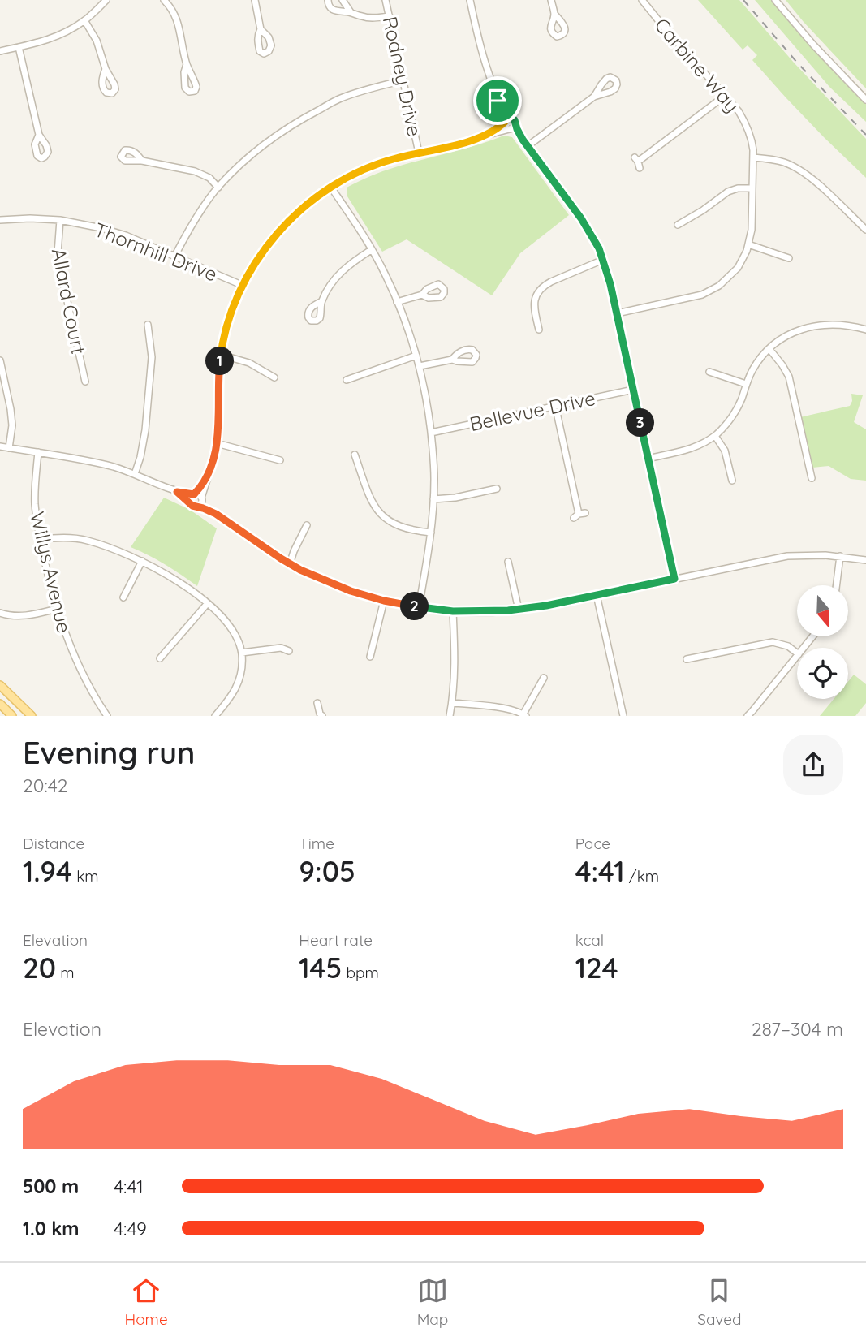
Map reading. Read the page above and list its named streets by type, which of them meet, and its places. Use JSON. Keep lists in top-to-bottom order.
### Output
{
  "streets": {
    "street": [
      "Carbine Way",
      "Rodney Drive",
      "Thornhill Drive",
      "Allard Court",
      "Bellevue Drive",
      "Willys Avenue"
    ]
  },
  "crossings": [
    ["Thornhill Drive", "Allard Court"]
  ],
  "north": "bottom",
  "page": {
    "pins": ["1", "3", "2"],
    "heading": ["Evening run", "20:42"],
    "stats": [
      ["Distance", "1.94 km"],
      ["Time", "9:05"],
      ["Pace", "4:41 /km"],
      ["Elevation", "20 m"],
      ["Heart rate", "145 bpm"],
      ["kcal", "124"]
    ],
    "chart": ["Elevation", "287–304 m"],
    "list": [
      {
        "name": "500 m",
        "note": "4:41"
      },
      {
        "name": "1.0 km",
        "note": "4:49"
      }
    ],
    "tabs": ["Home", "Map", "Saved"]
  }
}
